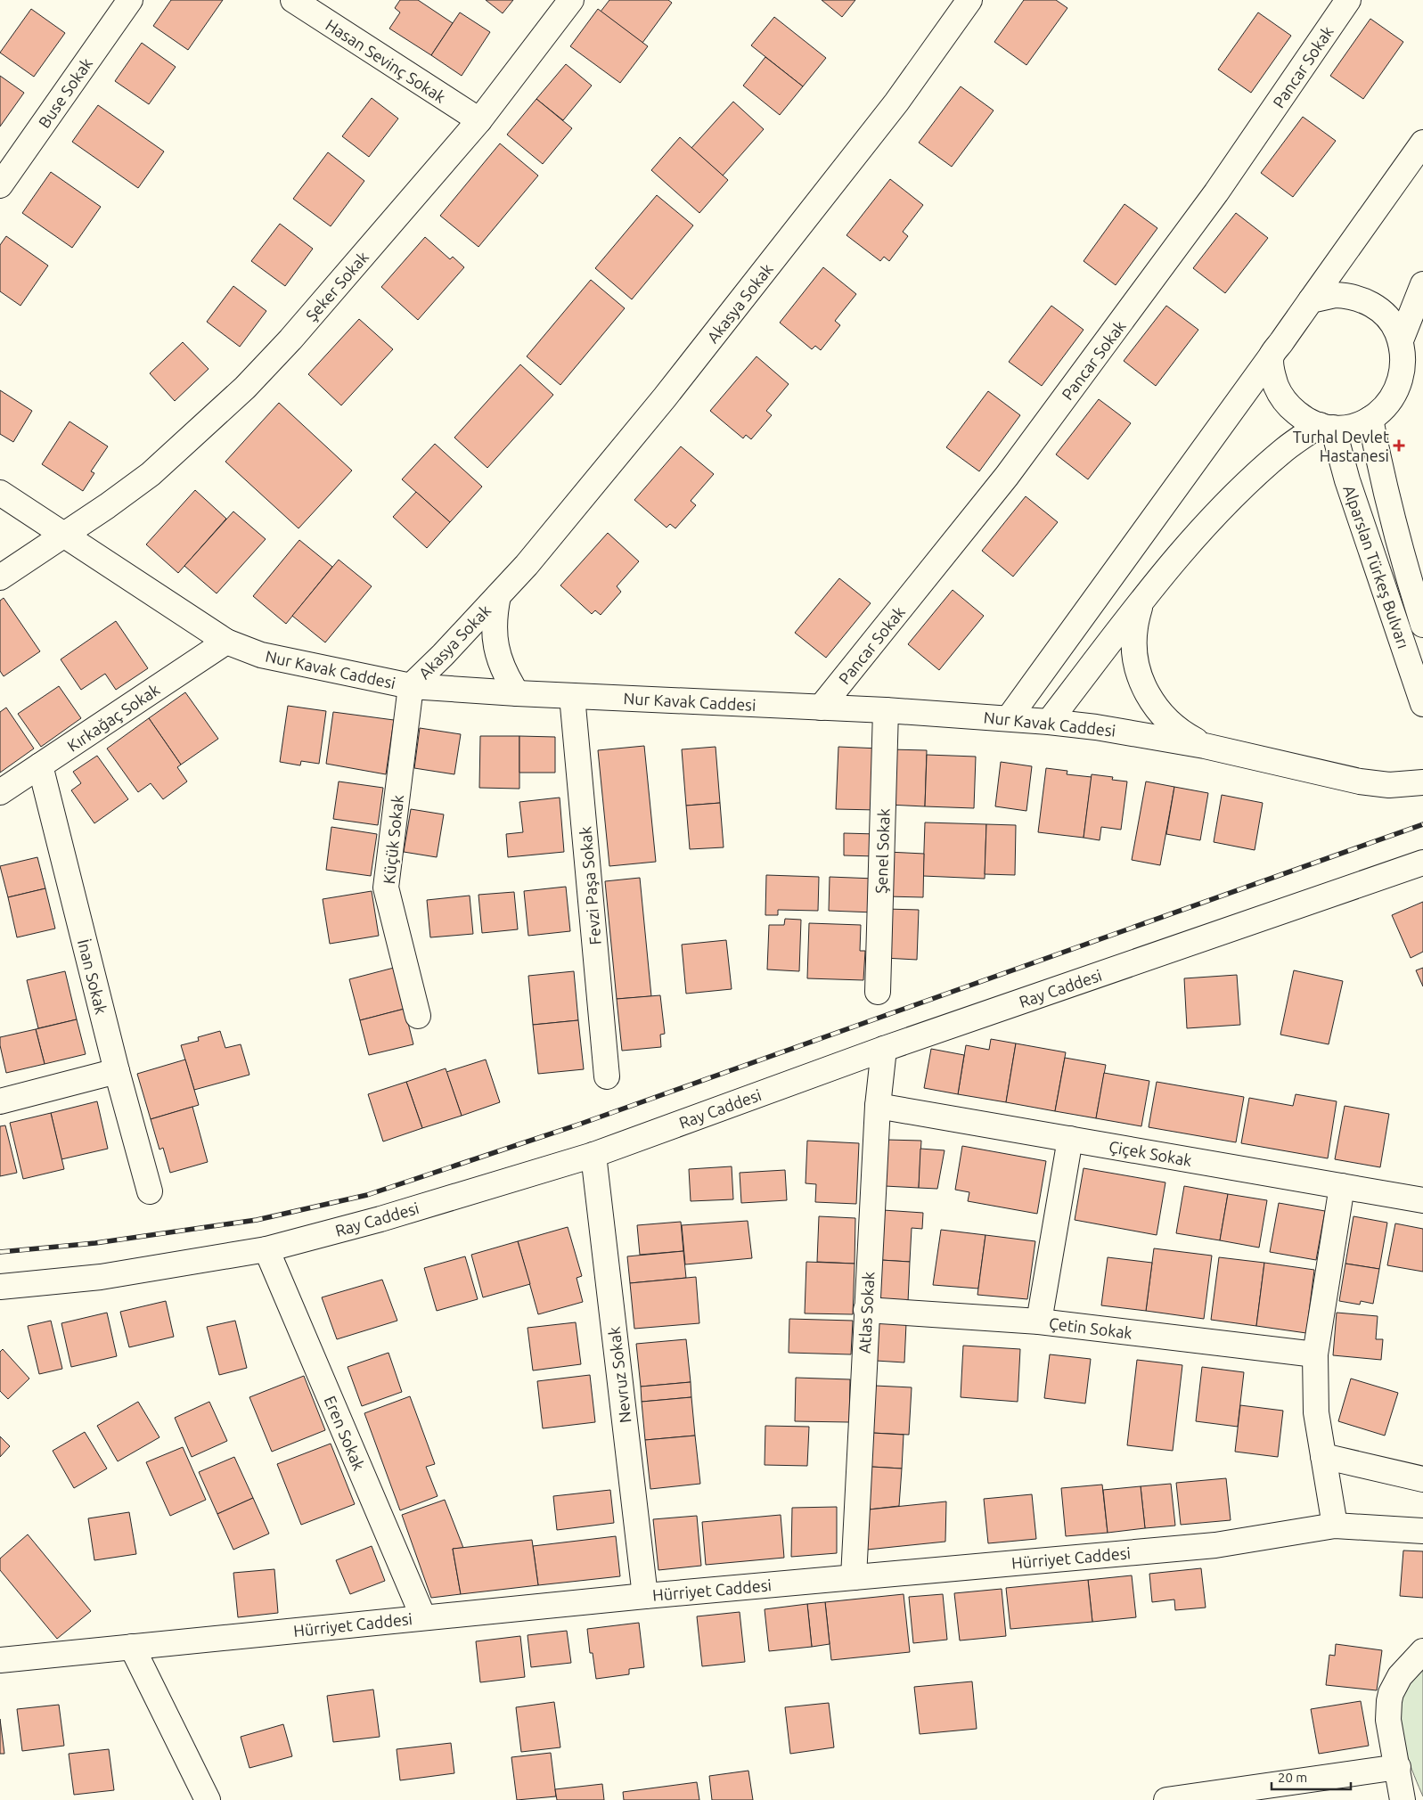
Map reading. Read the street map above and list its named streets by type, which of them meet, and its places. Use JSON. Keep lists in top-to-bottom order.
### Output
{
  "streets": {
    "street": [
      "Hasan Sevinç Sokak",
      "Pancar Sokak",
      "Buse Sokak",
      "Şeker Sokak",
      "Akasya Sokak",
      "Alparslan Türkeş Bulvarı",
      "Nur Kavak Caddesi",
      "Kırkağaç Sokak",
      "Küçük Sokak",
      "Şenel Sokak",
      "Fevzi Paşa Sokak",
      "İnan Sokak",
      "Ray Caddesi",
      "Çiçek Sokak",
      "Atlas Sokak",
      "Çetin Sokak",
      "Nevruz Sokak",
      "Eren Sokak",
      "Hürriyet Caddesi"
    ]
  },
  "crossings": [
    ["Hasan Sevinç Sokak", "Şeker Sokak"],
    ["Pancar Sokak", "Nur Kavak Caddesi"],
    ["Şeker Sokak", "Nur Kavak Caddesi"],
    ["Akasya Sokak", "Nur Kavak Caddesi"],
    ["Akasya Sokak", "Küçük Sokak"],
    ["Nur Kavak Caddesi", "Kırkağaç Sokak"],
    ["Nur Kavak Caddesi", "Küçük Sokak"],
    ["Nur Kavak Caddesi", "Şenel Sokak"],
    ["Nur Kavak Caddesi", "Fevzi Paşa Sokak"],
    ["Kırkağaç Sokak", "İnan Sokak"],
    ["Ray Caddesi", "Atlas Sokak"],
    ["Ray Caddesi", "Nevruz Sokak"],
    ["Ray Caddesi", "Eren Sokak"],
    ["Çiçek Sokak", "Atlas Sokak"],
    ["Atlas Sokak", "Çetin Sokak"],
    ["Atlas Sokak", "Hürriyet Caddesi"],
    ["Nevruz Sokak", "Hürriyet Caddesi"],
    ["Eren Sokak", "Hürriyet Caddesi"]
  ],
  "places": {
    "health": ["Turhal Devlet Hastanesi"]
  },
  "scale_bar": "20 m"
}
